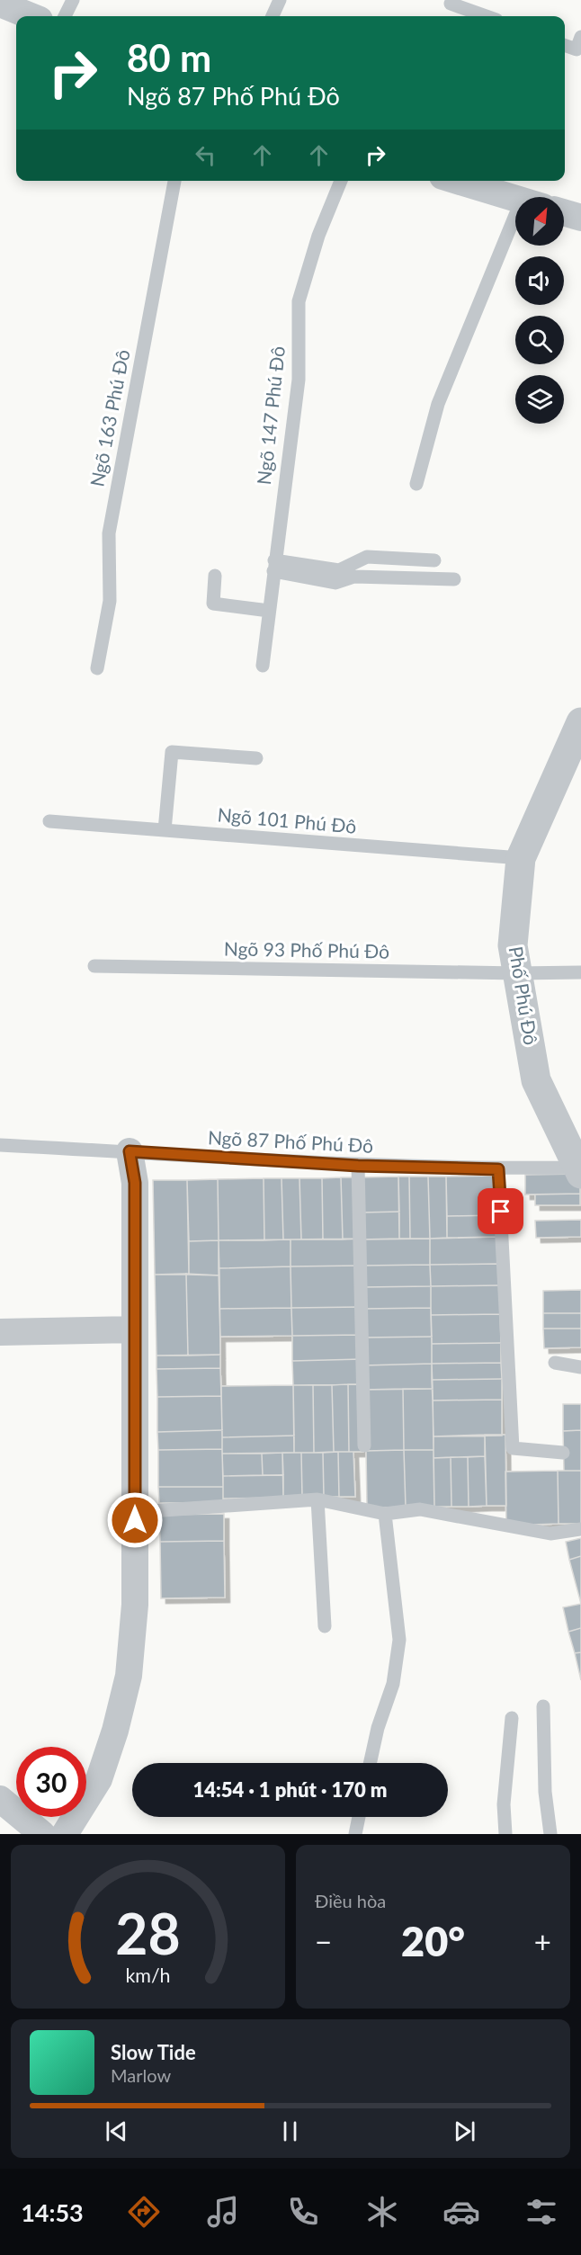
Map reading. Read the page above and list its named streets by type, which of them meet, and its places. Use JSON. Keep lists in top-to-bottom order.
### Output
{
  "streets": {
    "street": ["Phố Phú Đô"],
    "lane": [
      "Ngõ 147 Phú Đô",
      "Ngõ 163 Phú Đô",
      "Ngõ 101 Phú Đô",
      "Ngõ 93 Phố Phú Đô",
      "Ngõ 87 Phố Phú Đô"
    ]
  },
  "crossings": [
    ["Ngõ 101 Phú Đô", "Phố Phú Đô"],
    ["Ngõ 93 Phố Phú Đô", "Phố Phú Đô"],
    ["Phố Phú Đô", "Ngõ 87 Phố Phú Đô"]
  ],
  "north": "top right",
  "page": {
    "turn": ["80 m", "Ngõ 87 Phố Phú Đô"],
    "limit": "30",
    "trip": "14:54 · 1 phút · 170 m",
    "tile": "Điều hòa",
    "heat": ["−", "20°", "+"],
    "song": ["Slow Tide", "Marlow"],
    "tabs": "14:53",
    "gauge": ["28", "km/h"]
  }
}
